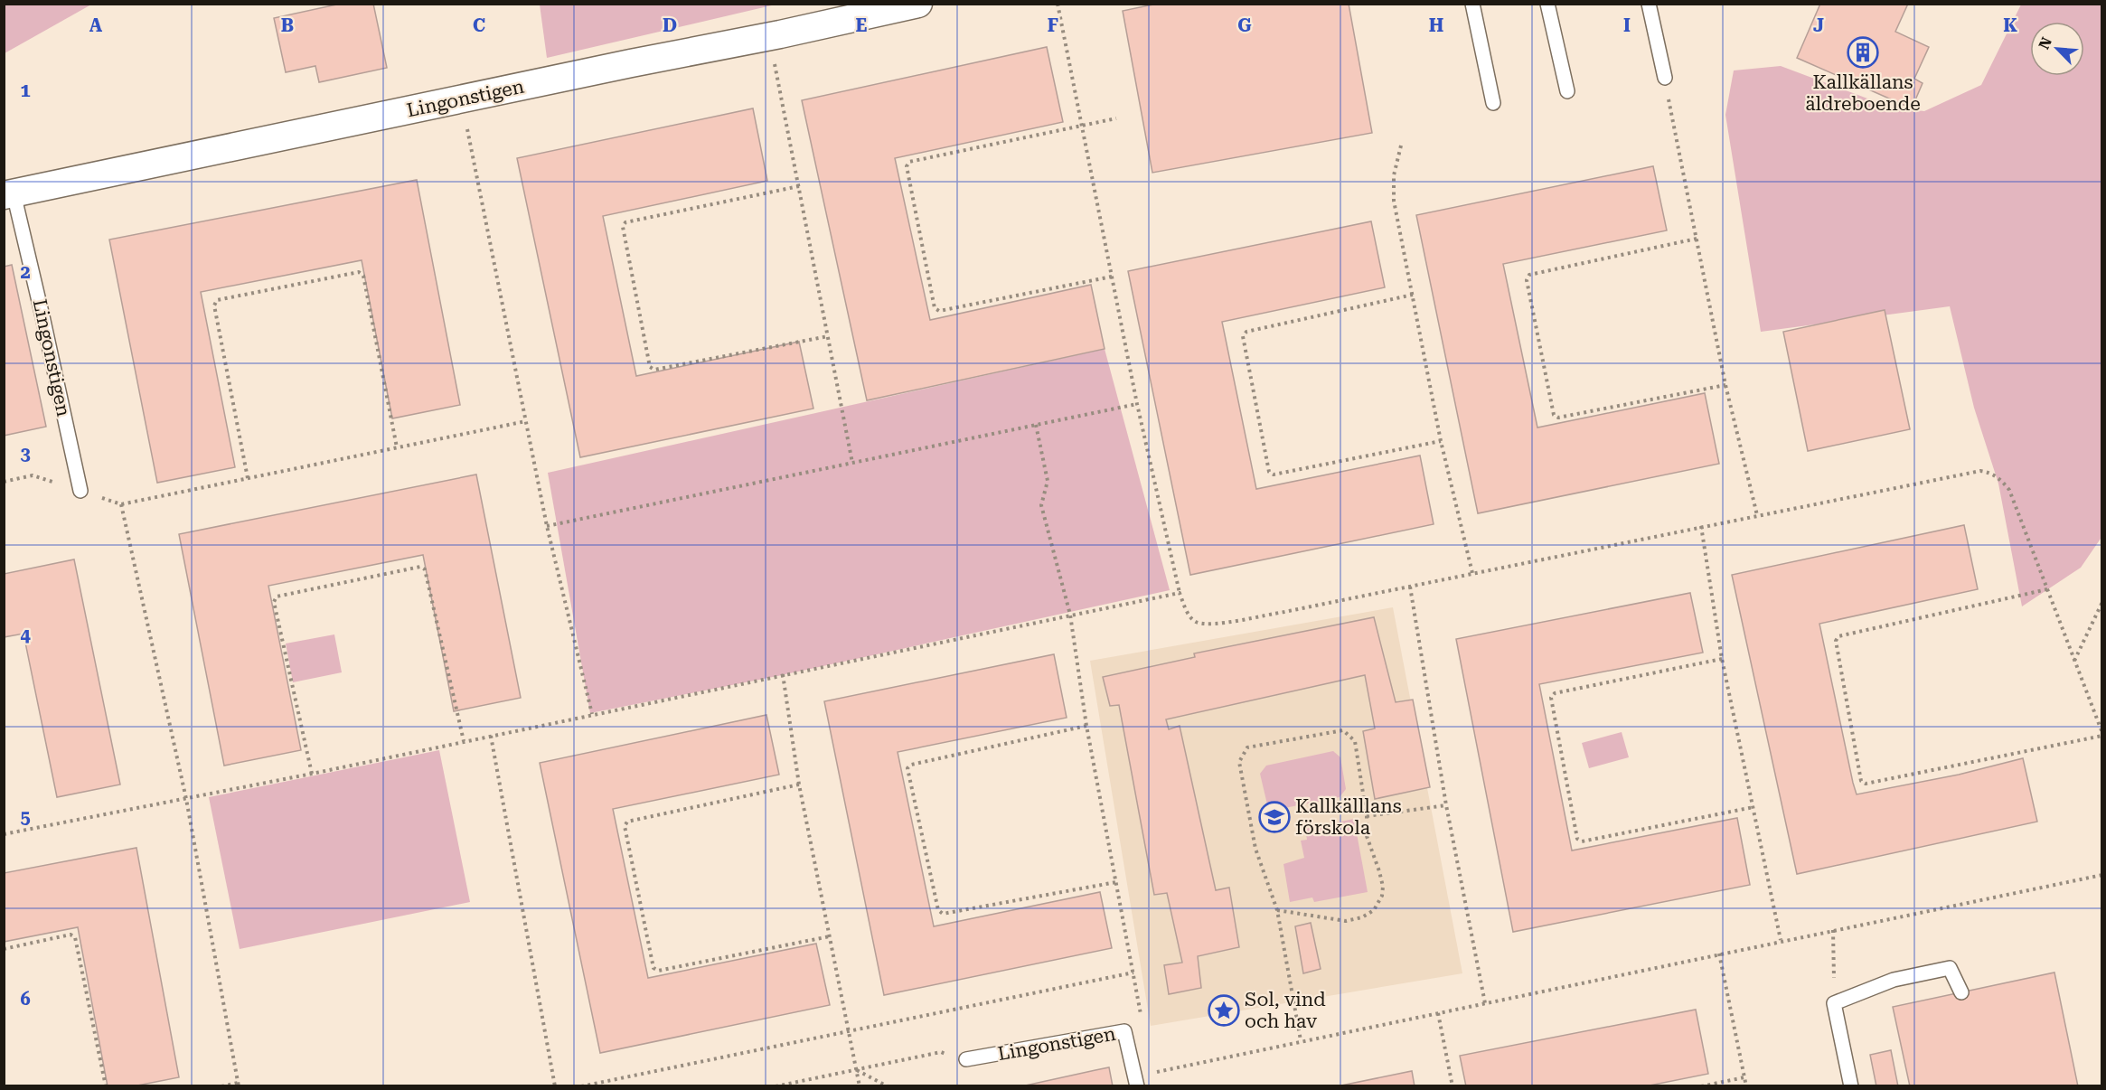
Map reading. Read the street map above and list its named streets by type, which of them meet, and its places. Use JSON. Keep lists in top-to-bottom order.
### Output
{
  "streets": {
    "street": ["Lingonstigen"]
  },
  "places": {
    "building": ["Kallkällans äldreboende"],
    "school or university": ["Kallkälllans förskola"],
    "place": ["Sol, vind och hav"]
  },
  "north": "top left",
  "grid": {
    "columns": [
      "A",
      "B",
      "C",
      "D",
      "E",
      "F",
      "G",
      "H",
      "I",
      "J",
      "K"
    ],
    "rows": [
      "1",
      "2",
      "3",
      "4",
      "5",
      "6"
    ]
  }
}
